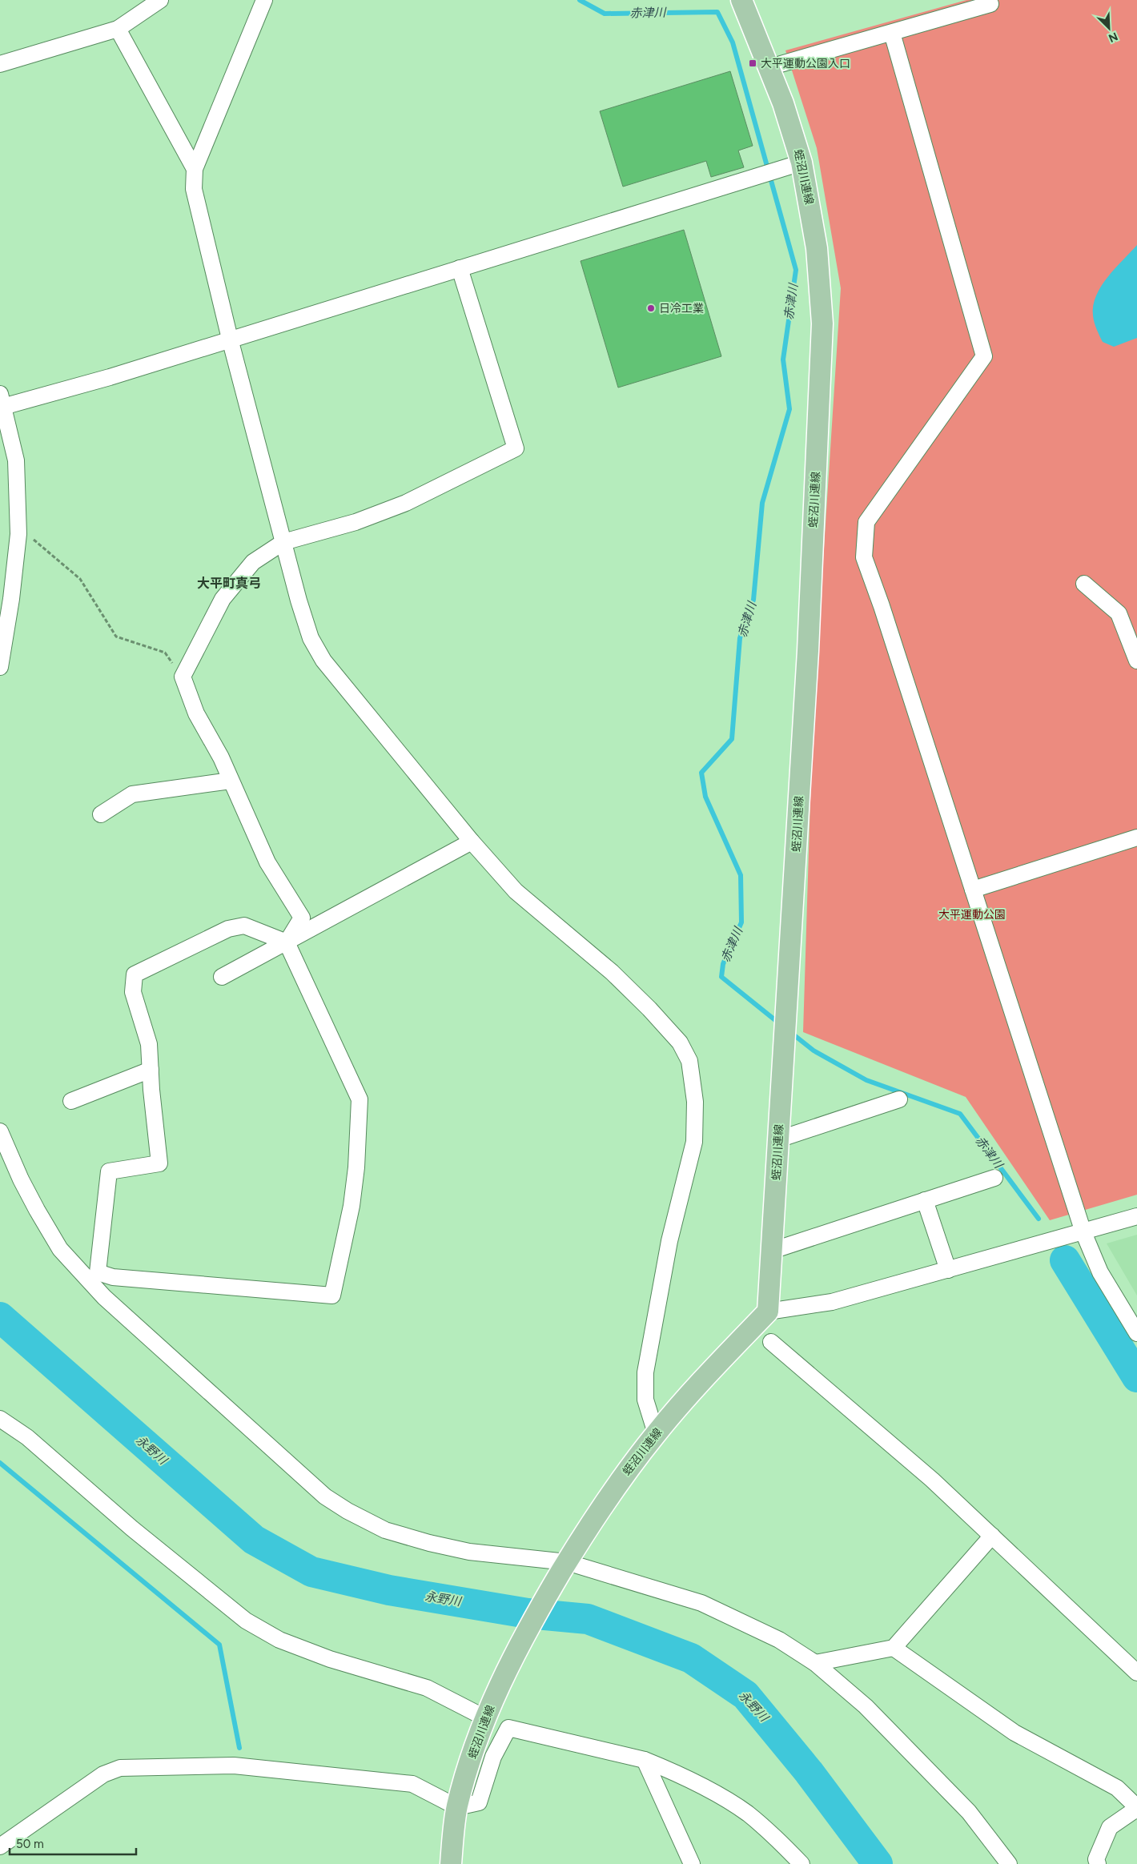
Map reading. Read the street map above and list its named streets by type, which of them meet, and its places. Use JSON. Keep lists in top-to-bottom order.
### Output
{
  "streets": {
    "main road": ["蛭沼川連線"]
  },
  "districts": ["大平町真弓"],
  "water": ["赤津川", "永野川"],
  "parks": ["大平運動公園"],
  "places": {
    "transit": ["大平運動公園入口"],
    "other": ["日冷工業"]
  },
  "scale_bar": "50 m",
  "north": "bottom right"
}
